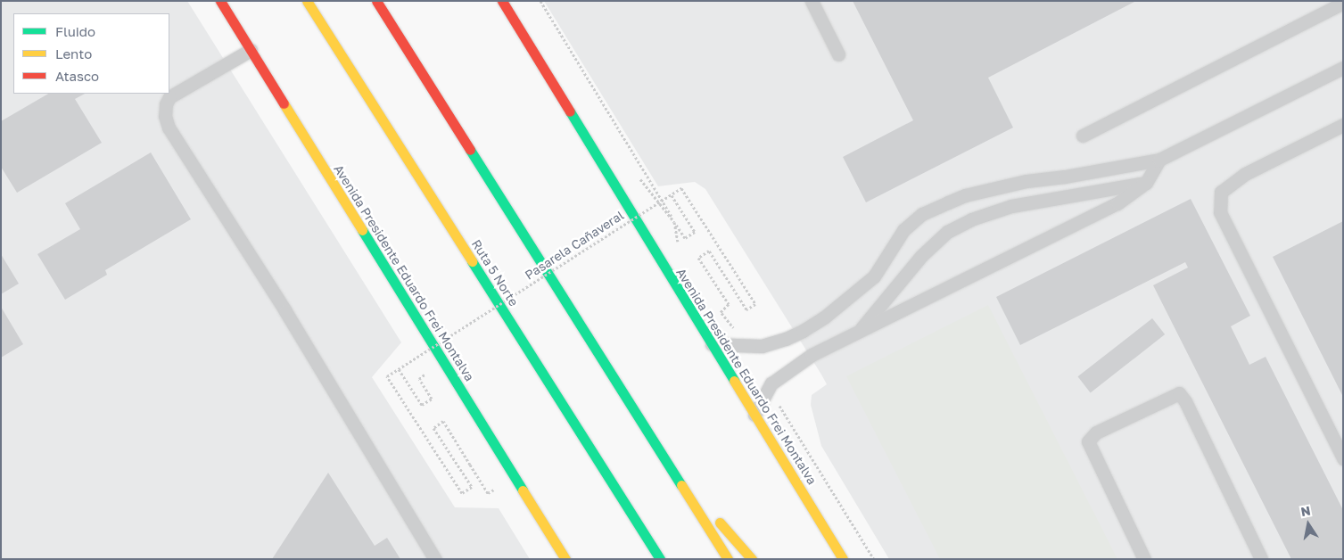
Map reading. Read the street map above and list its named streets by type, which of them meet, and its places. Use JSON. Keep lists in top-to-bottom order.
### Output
{
  "streets": {
    "main road": ["Avenida Presidente Eduardo Frei Montalva", "Ruta 5 Norte"],
    "path": ["Pasarela Cañaveral"]
  },
  "legend": ["Fluido", "Lento", "Atasco"],
  "north": "top"
}
